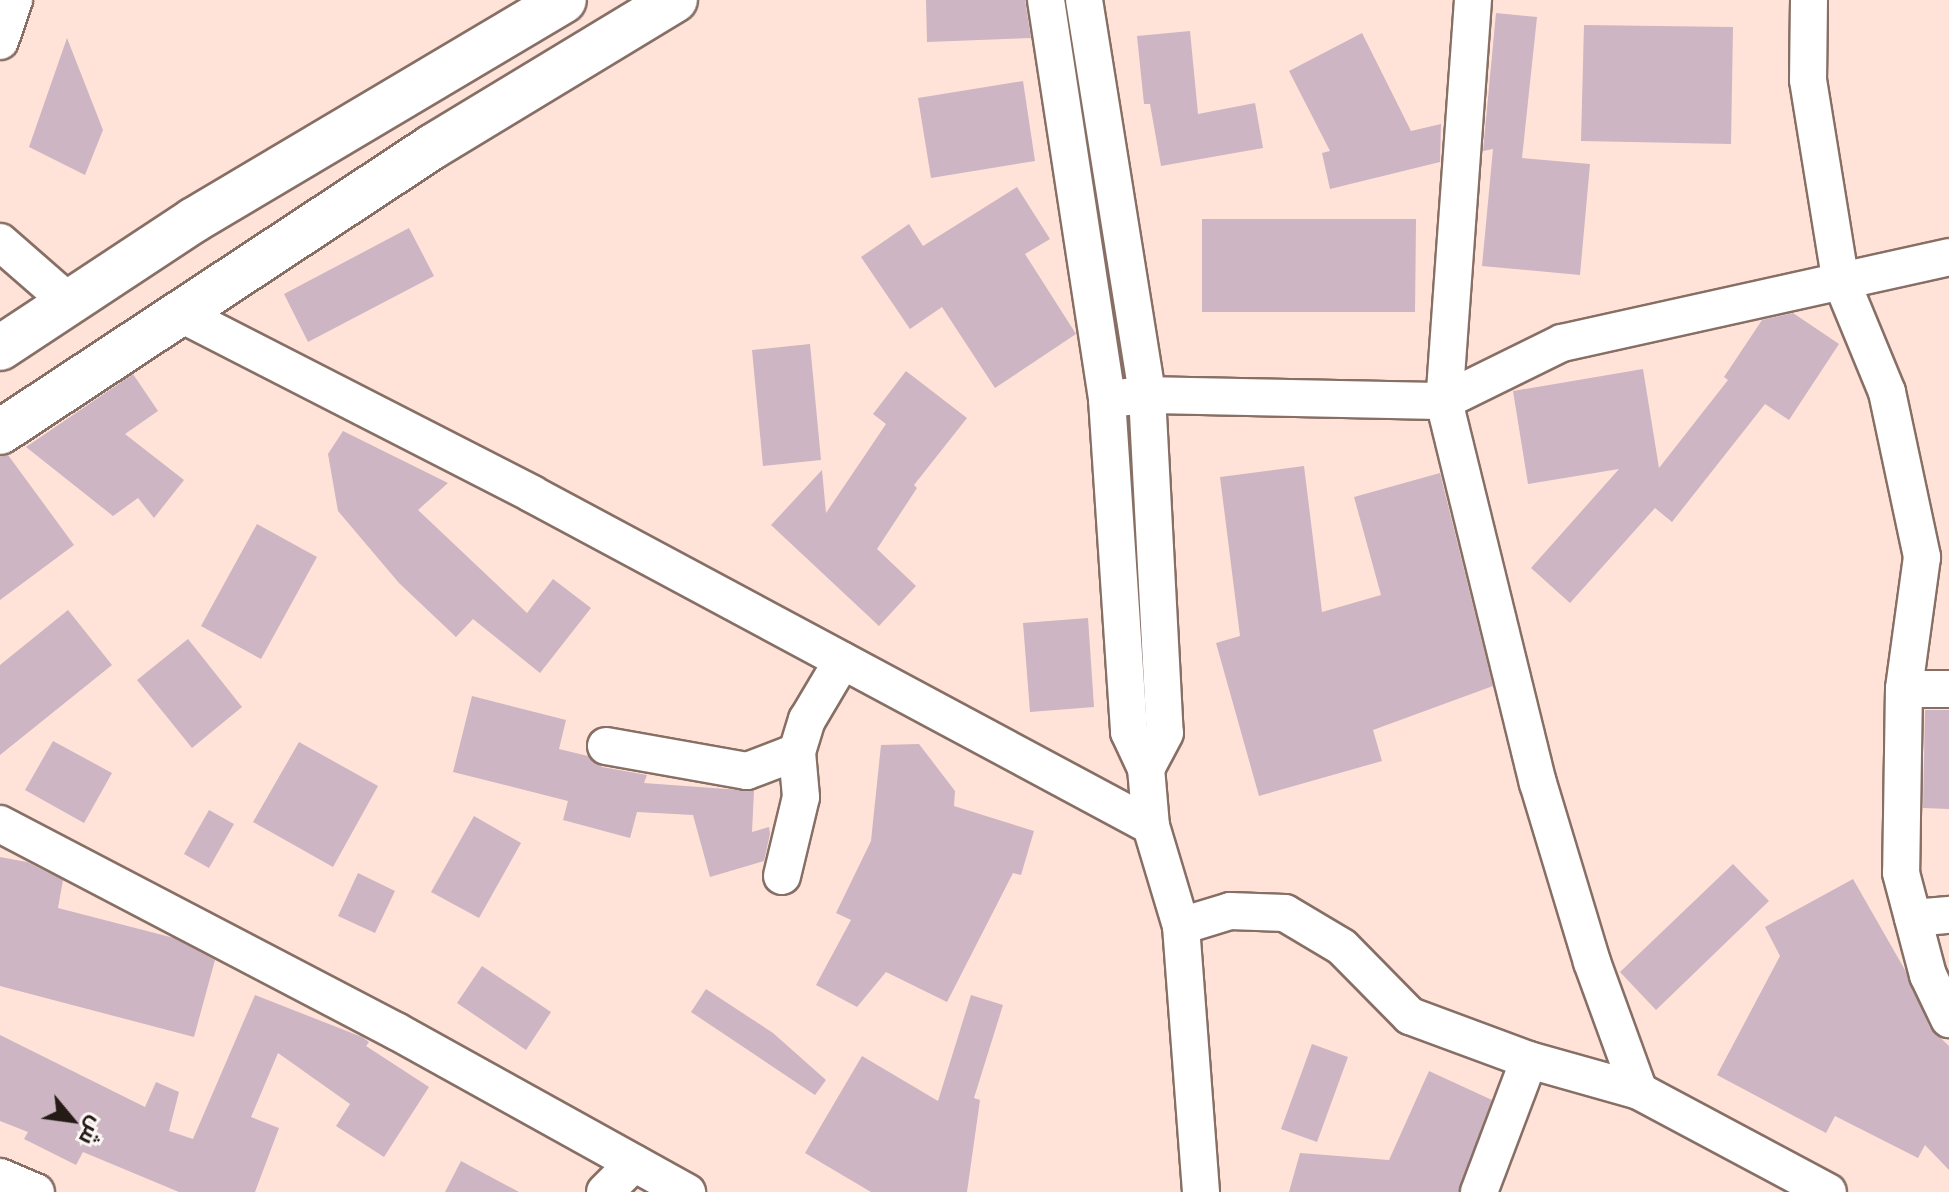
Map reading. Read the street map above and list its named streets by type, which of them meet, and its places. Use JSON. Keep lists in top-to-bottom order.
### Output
{
  "north": "bottom right"
}
